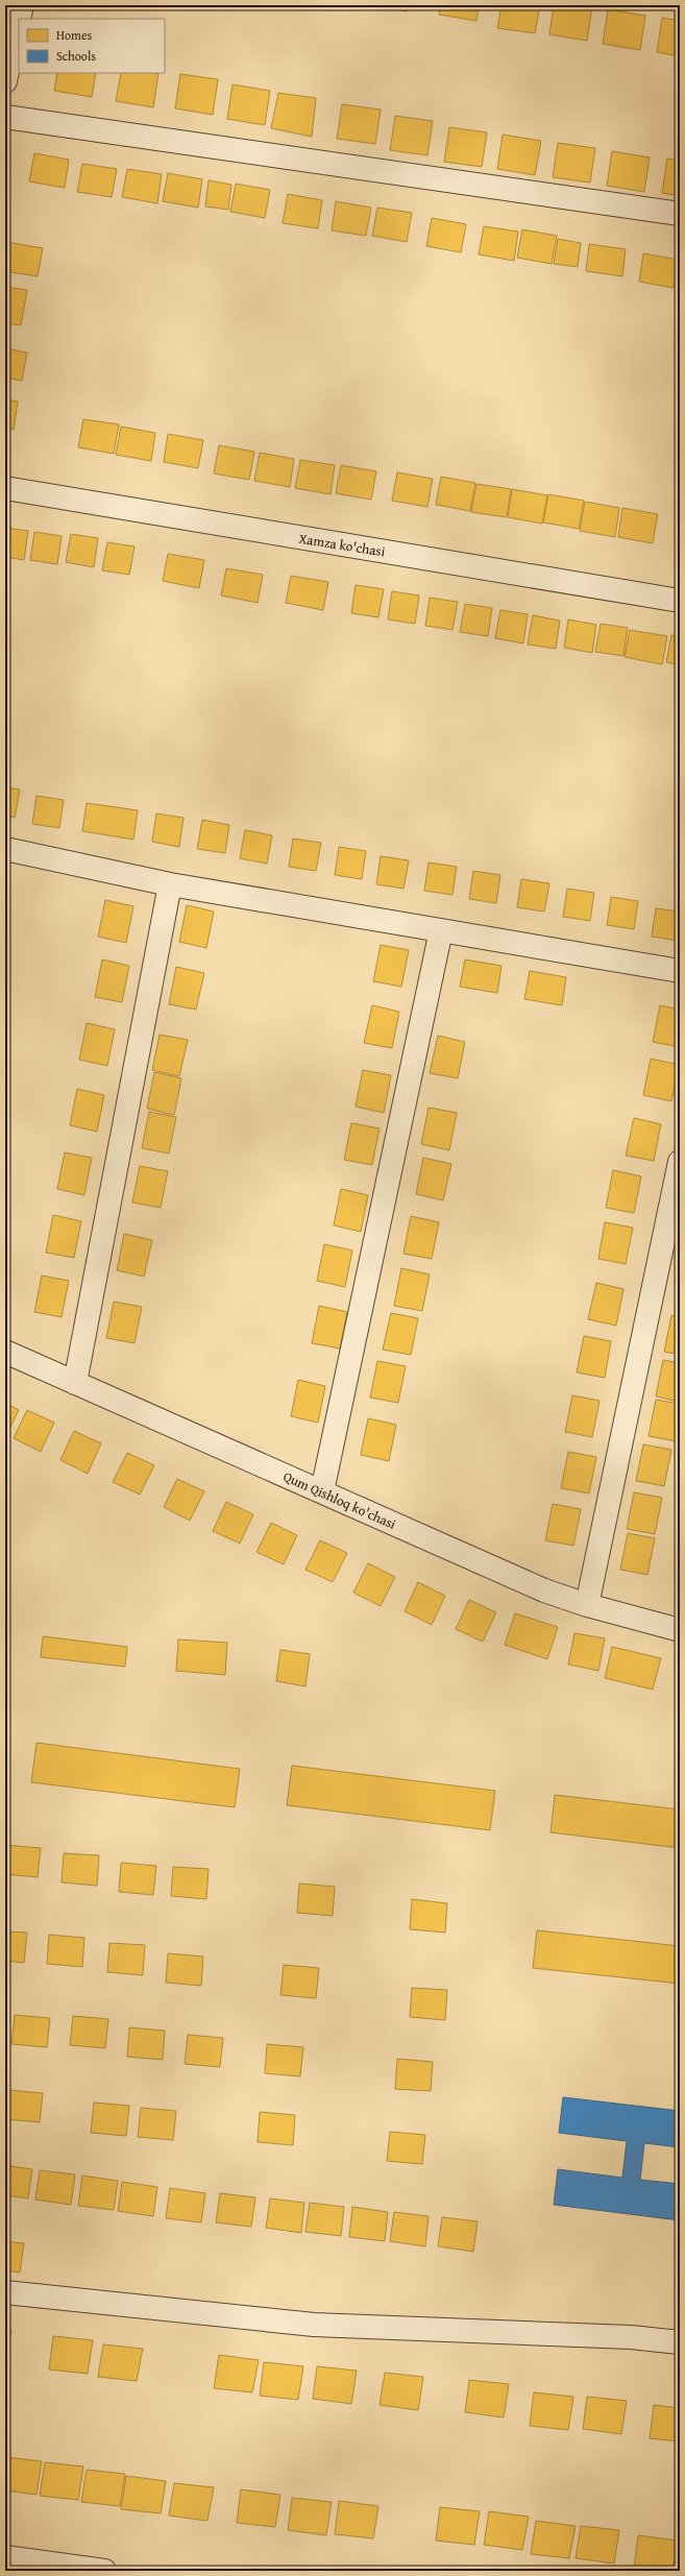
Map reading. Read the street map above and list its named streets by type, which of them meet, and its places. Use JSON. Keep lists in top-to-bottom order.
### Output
{
  "streets": {
    "street": ["Xamza ko'chasi", "Qum Qishloq ko'chasi"]
  },
  "legend": ["Homes", "Schools"]
}
